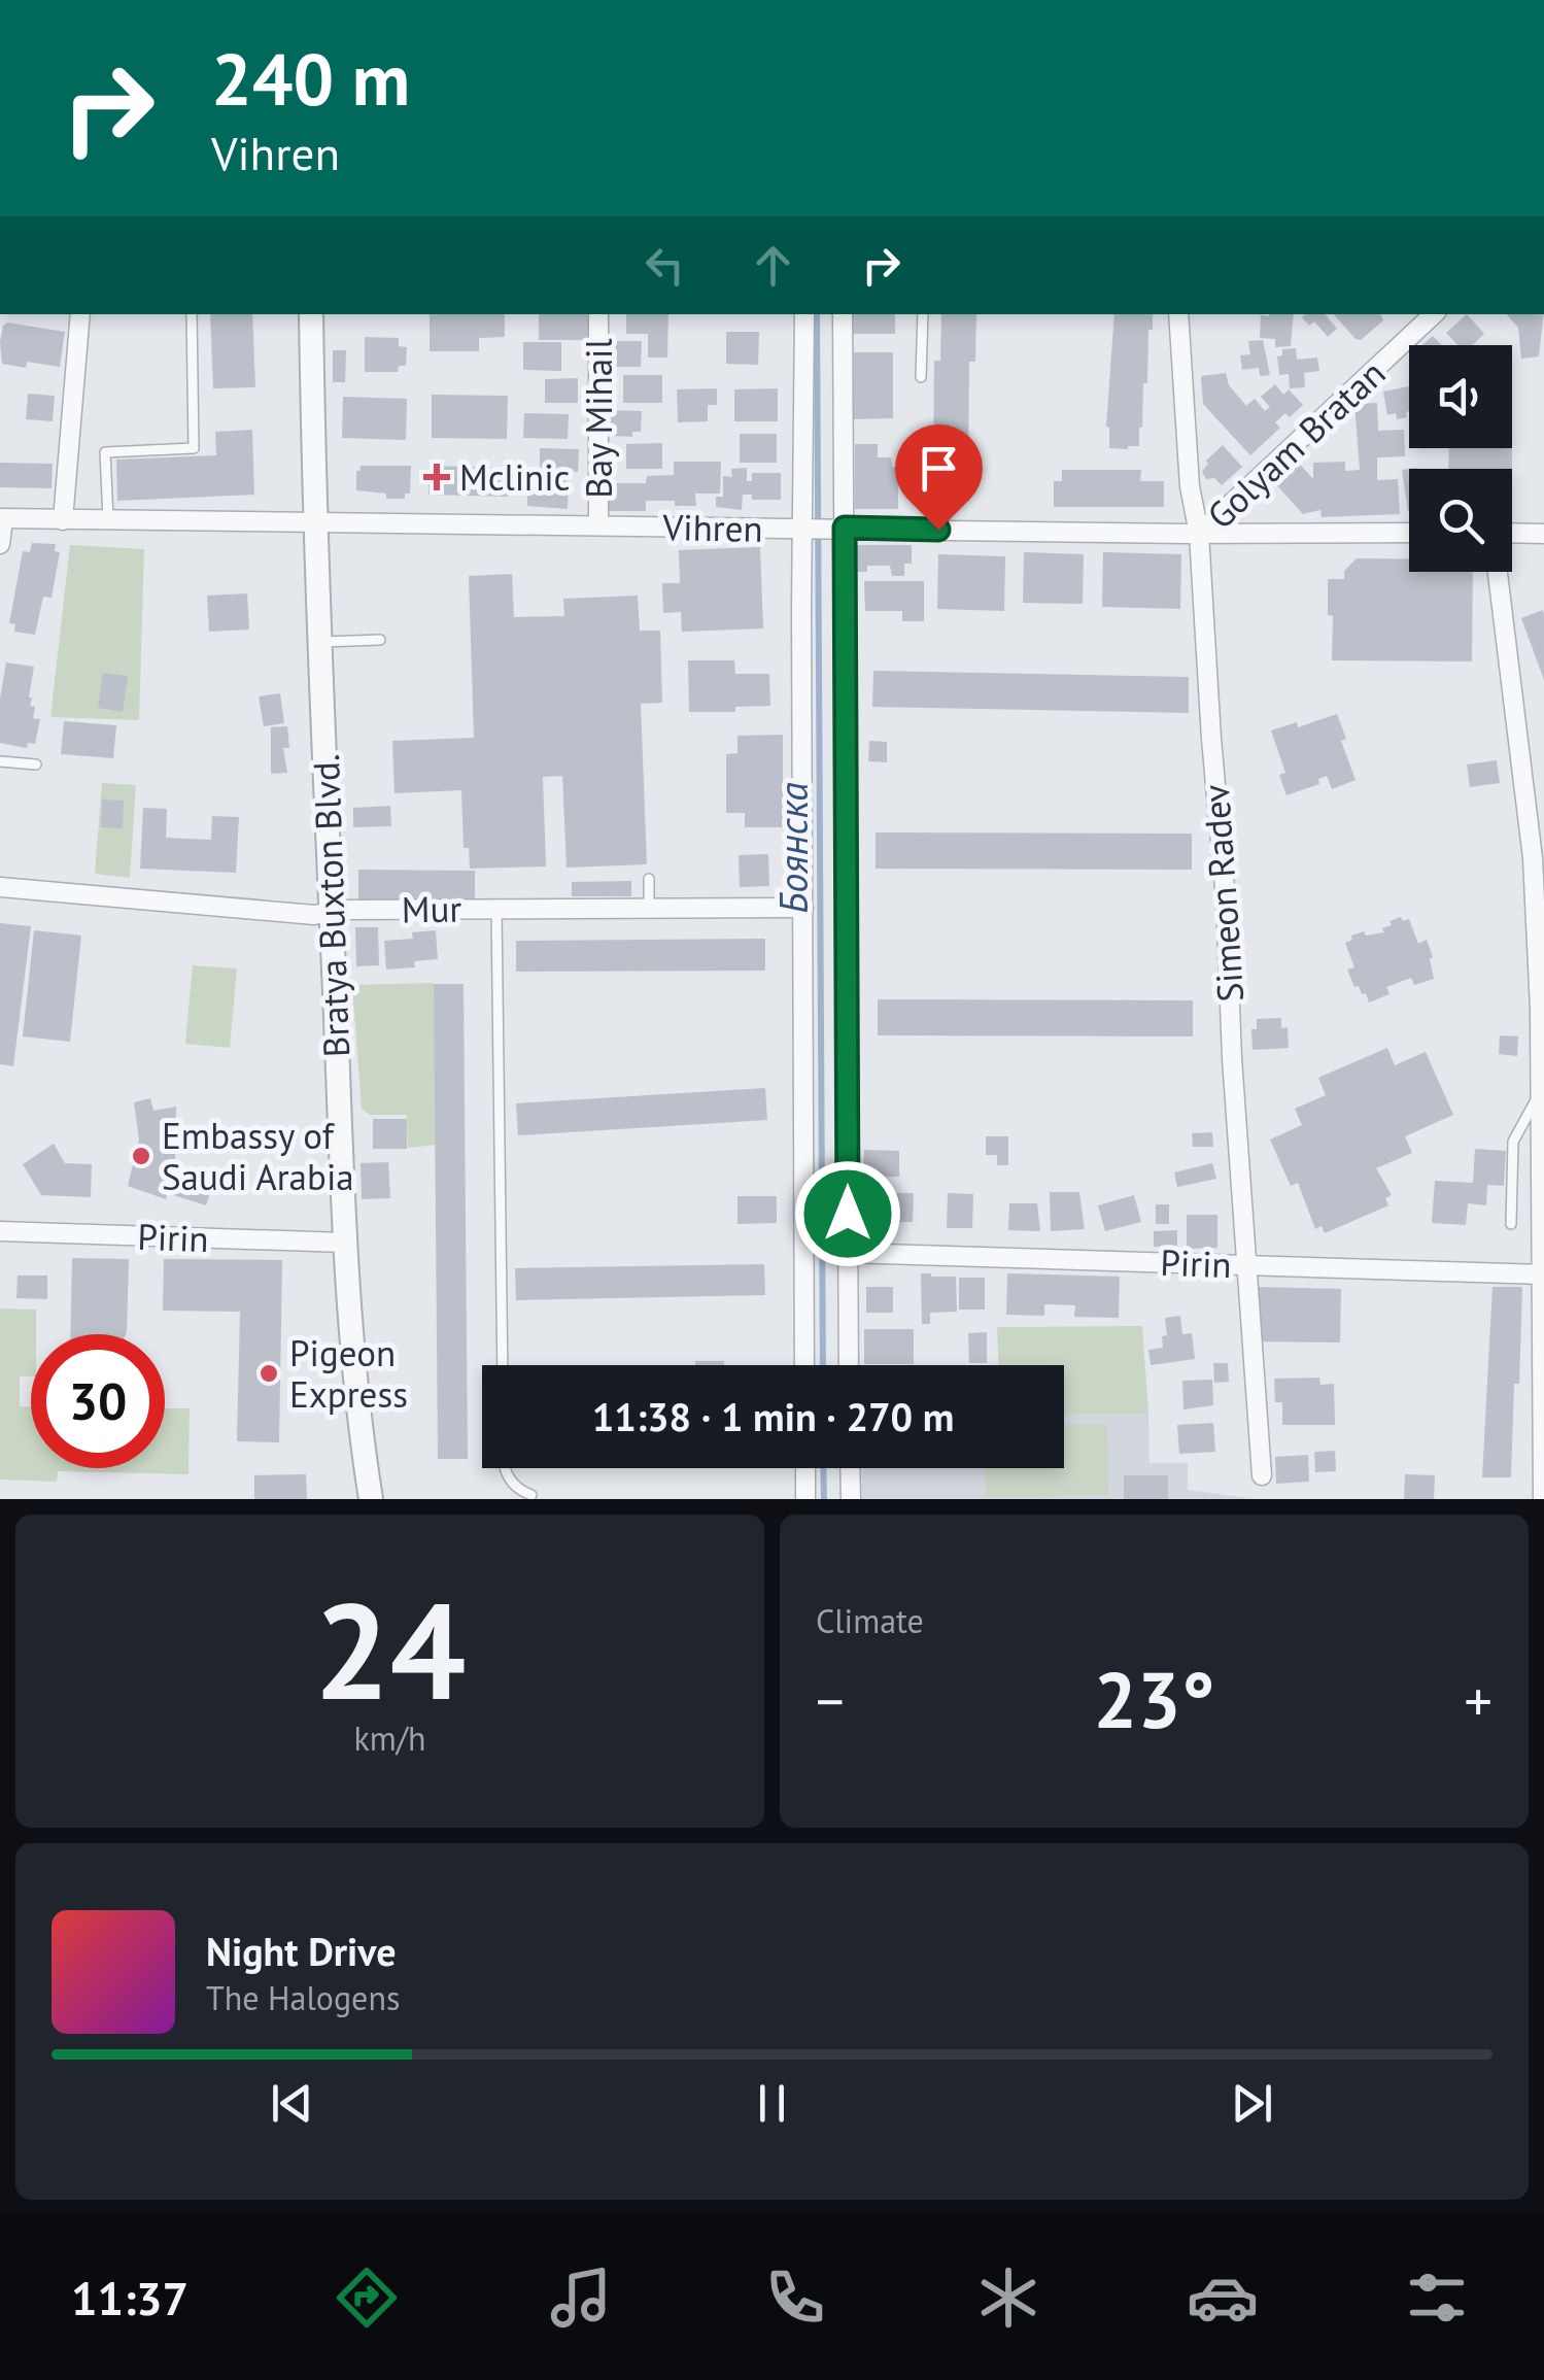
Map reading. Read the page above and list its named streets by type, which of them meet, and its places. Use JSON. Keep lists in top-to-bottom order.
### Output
{
  "streets": {
    "street": [
      "Bay Mihail",
      "Golyam Bratan",
      "Vihren",
      "Simeon Radev",
      "Bratya Buxton Blvd.",
      "Mur",
      "Pirin"
    ]
  },
  "crossings": [
    ["Bay Mihail", "Vihren"],
    ["Golyam Bratan", "Vihren"],
    ["Golyam Bratan", "Simeon Radev"],
    ["Vihren", "Simeon Radev"],
    ["Vihren", "Bratya Buxton Blvd."],
    ["Simeon Radev", "Pirin"],
    ["Bratya Buxton Blvd.", "Mur"],
    ["Bratya Buxton Blvd.", "Pirin"]
  ],
  "water": ["Боянска"],
  "places": {
    "health": ["Mclinic"],
    "other": ["Embassy of Saudi Arabia", "Pigeon Express"]
  },
  "page": {
    "turn": ["240 m", "Vihren"],
    "limit": "30",
    "trip": "11:38 · 1 min · 270 m",
    "tile": [
      ["24", "km/h"],
      "Climate"
    ],
    "heat": ["−", "23°", "+"],
    "song": ["Night Drive", "The Halogens"],
    "tabs": "11:37"
  }
}
